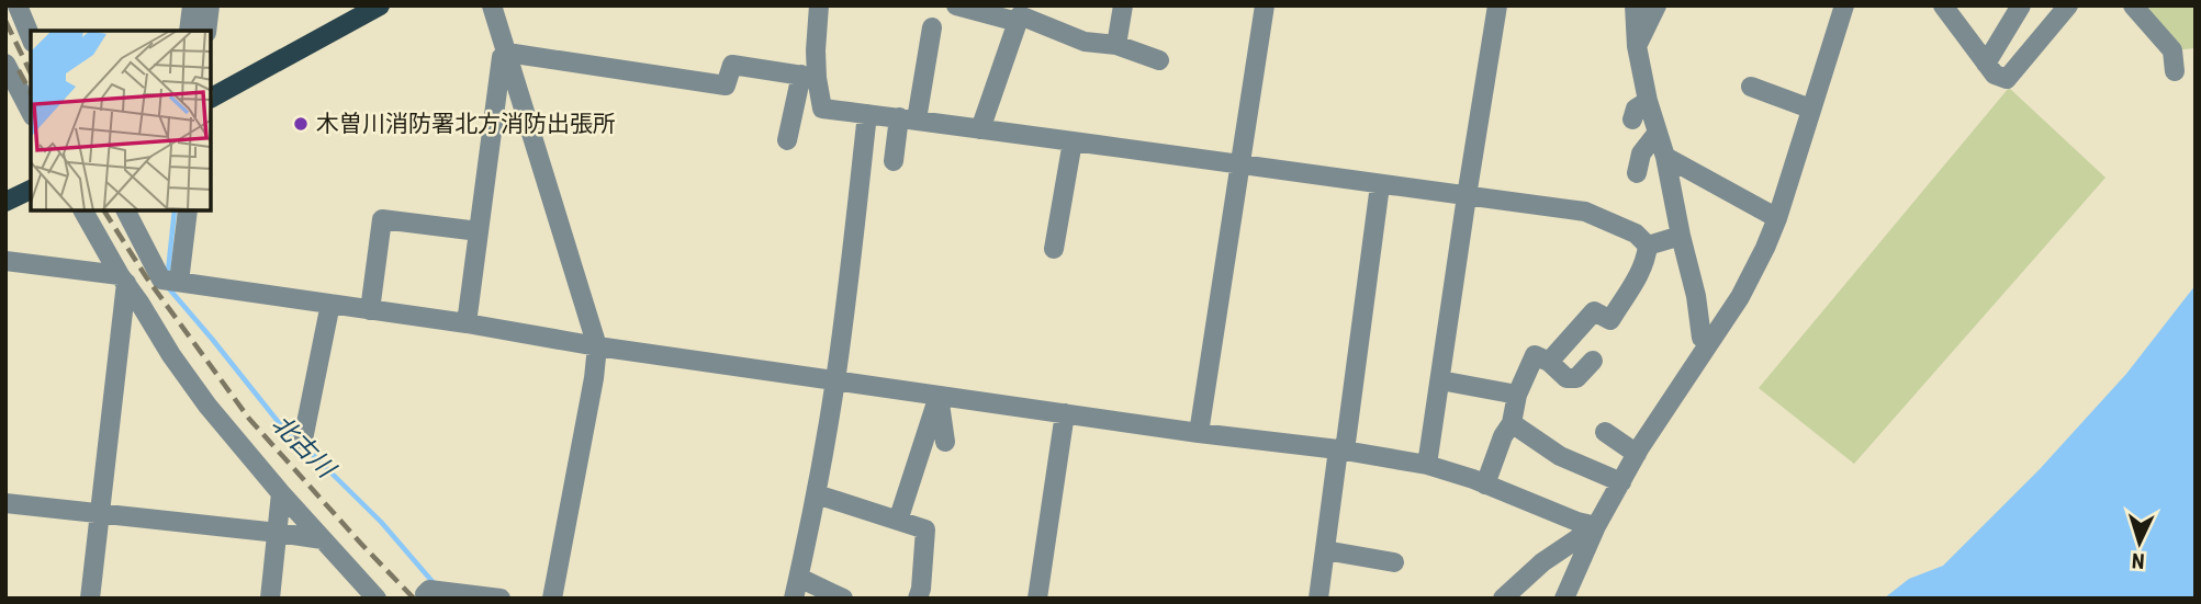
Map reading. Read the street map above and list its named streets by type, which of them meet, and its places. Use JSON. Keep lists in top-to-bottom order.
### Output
{
  "water": ["北古川"],
  "places": ["木曽川消防署北方消防出張所"],
  "north": "bottom"
}
